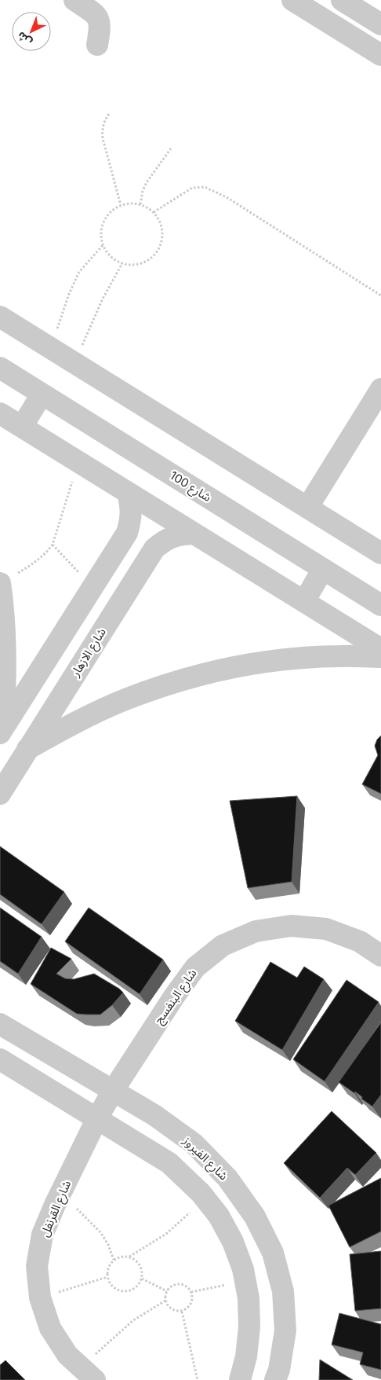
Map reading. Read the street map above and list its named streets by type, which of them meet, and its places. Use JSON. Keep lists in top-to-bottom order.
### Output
{
  "streets": {
    "street": [
      "شارع 100",
      "شارع الازهار",
      "شارع البنفسج",
      "شارع الفيروز",
      "شارع القرنفل"
    ]
  },
  "crossings": [
    ["شارع البنفسج", "شارع الفيروز"],
    ["شارع البنفسج", "شارع القرنفل"]
  ],
  "north": "bottom left"
}
